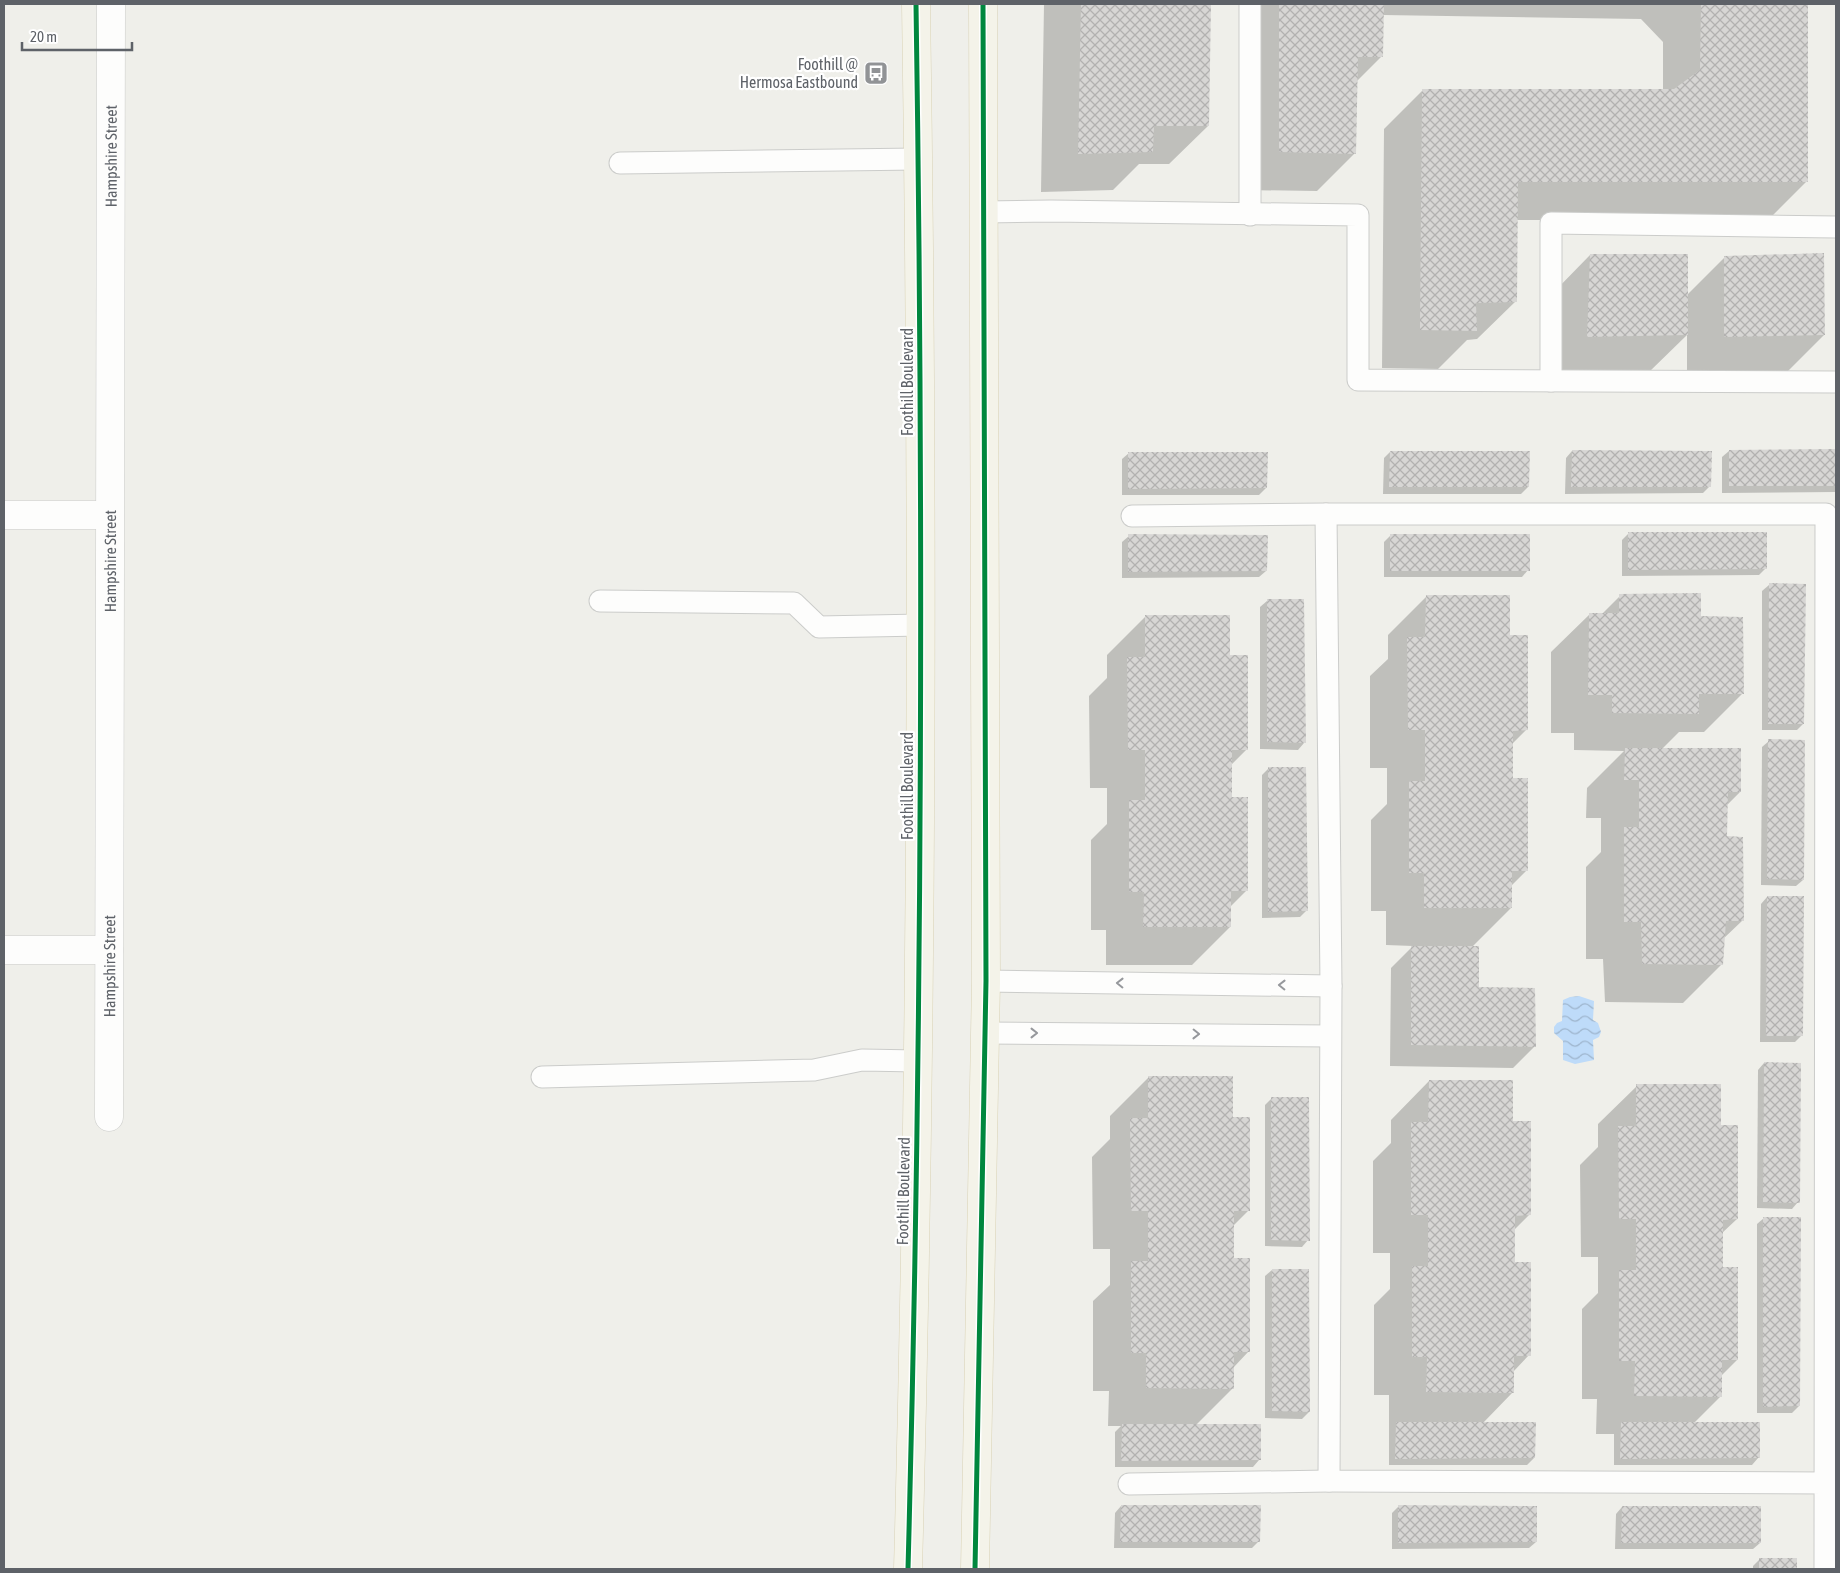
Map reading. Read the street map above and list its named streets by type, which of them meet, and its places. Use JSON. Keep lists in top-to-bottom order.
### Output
{
  "streets": {
    "main road": ["Foothill Boulevard"],
    "street": ["Hampshire Street"]
  },
  "places": {
    "bus stop": ["Foothill @ Hermosa Eastbound"]
  },
  "scale_bar": "20 m"
}
